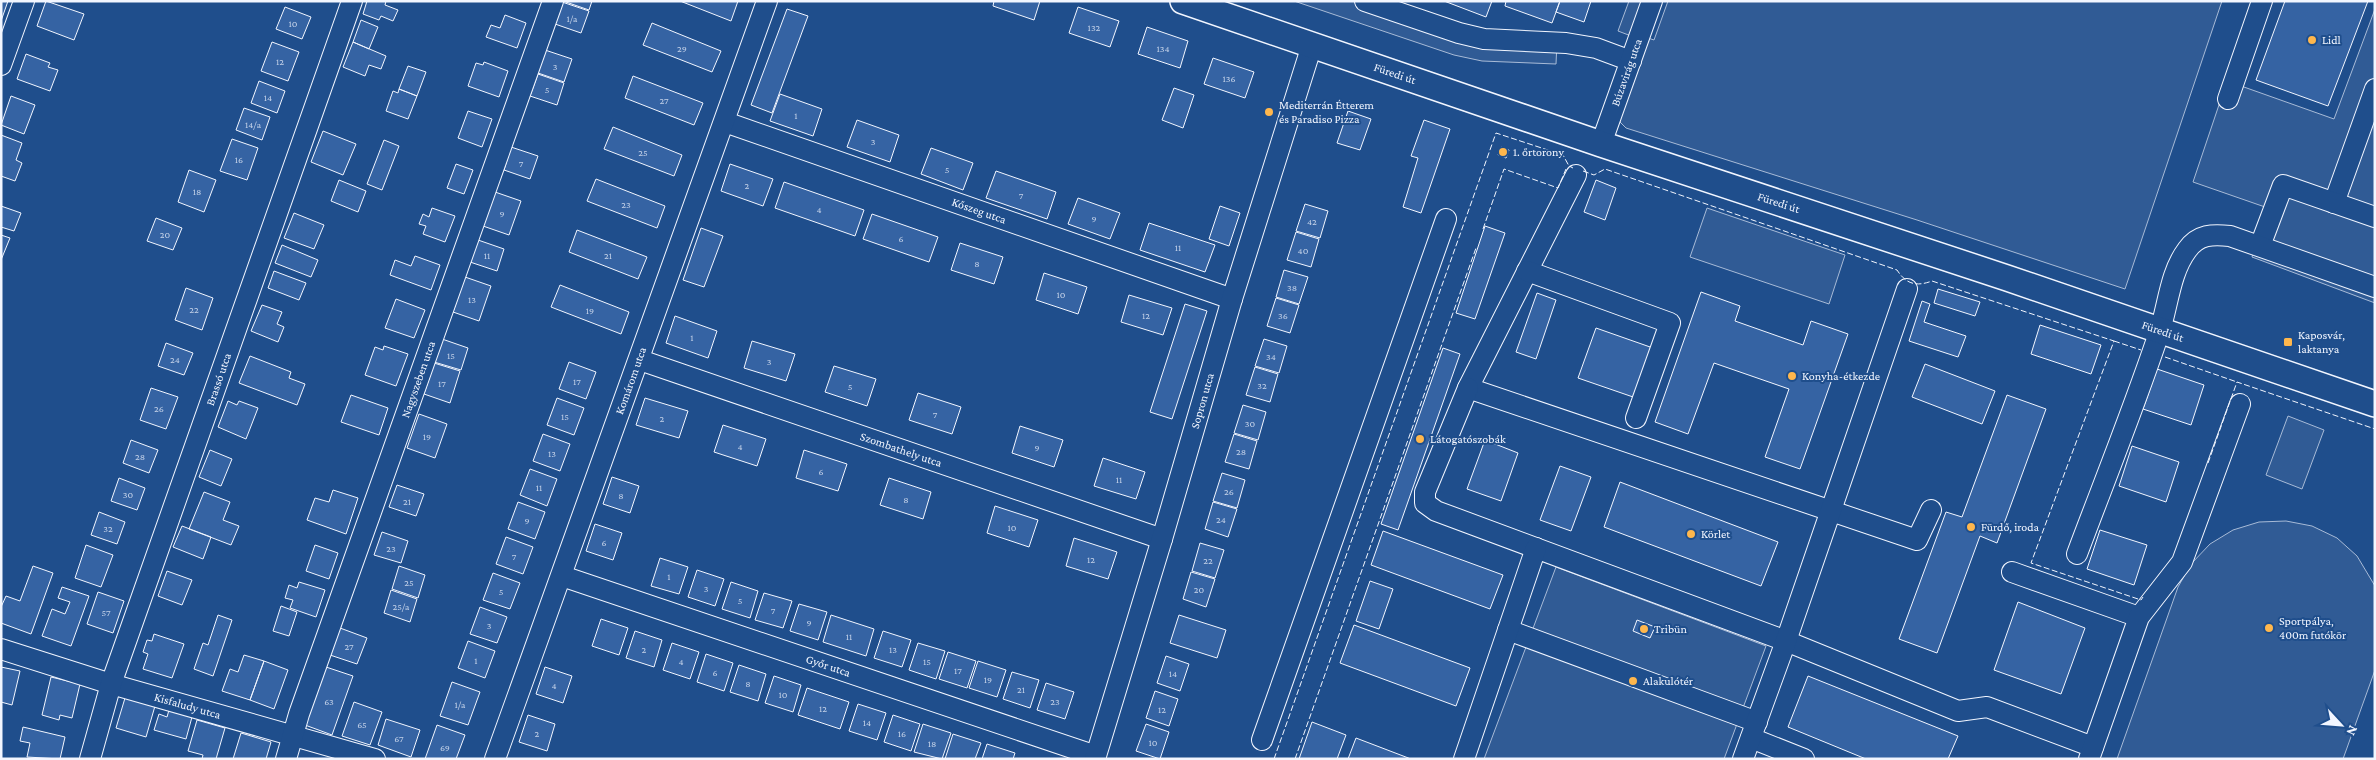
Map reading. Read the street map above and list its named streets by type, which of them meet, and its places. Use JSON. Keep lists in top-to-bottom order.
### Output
{
  "streets": {
    "main road": ["Füredi út"],
    "street": [
      "Búzavirág utca",
      "Kőszeg utca",
      "Brassó utca",
      "Nagyszeben utca",
      "Komárom utca",
      "Sopron utca",
      "Szombathely utca",
      "Győr utca",
      "Kisfaludy utca"
    ]
  },
  "crossings": [
    ["Búzavirág utca", "Füredi út"],
    ["Füredi út", "Sopron utca"],
    ["Kőszeg utca", "Komárom utca"],
    ["Kőszeg utca", "Sopron utca"],
    ["Brassó utca", "Kisfaludy utca"],
    ["Nagyszeben utca", "Kisfaludy utca"],
    ["Komárom utca", "Szombathely utca"],
    ["Komárom utca", "Győr utca"],
    ["Sopron utca", "Szombathely utca"],
    ["Sopron utca", "Győr utca"]
  ],
  "places": {
    "other": [
      "Lidl",
      "Mediterrán Étterem és Paradiso Pizza",
      "1. őrtorony",
      "Konyha-étkezde",
      "Látogatószobák",
      "Fürdő, iroda",
      "Körlet",
      "Sportpálya, 400m futókör",
      "Tribün",
      "Alakulótér"
    ],
    "transit": ["Kaposvár, laktanya"]
  },
  "house_numbers": [
    "1/a",
    "10",
    "132",
    "29",
    "134",
    "12",
    "3",
    "136",
    "5",
    "14",
    "27",
    "1",
    "14/a",
    "3",
    "25",
    "16",
    "7",
    "5",
    "2",
    "18",
    "7",
    "23",
    "4",
    "9",
    "9",
    "42",
    "20",
    "6",
    "11",
    "40",
    "11",
    "21",
    "8",
    "38",
    "10",
    "13",
    "22",
    "19",
    "12",
    "36",
    "1",
    "15",
    "34",
    "24",
    "3",
    "17",
    "17",
    "32",
    "5",
    "26",
    "7",
    "15",
    "2",
    "30",
    "19",
    "4",
    "9",
    "28",
    "13",
    "28",
    "6",
    "11",
    "11",
    "26",
    "30",
    "8",
    "8",
    "21",
    "24",
    "9",
    "10",
    "32",
    "6",
    "23",
    "7",
    "12",
    "22",
    "1",
    "25",
    "3",
    "20",
    "5",
    "5",
    "25/a",
    "7",
    "57",
    "9",
    "3",
    "11",
    "27",
    "2",
    "13",
    "1",
    "4",
    "15",
    "17",
    "6",
    "14",
    "19",
    "8",
    "4",
    "21",
    "10",
    "63",
    "23",
    "1/a",
    "12",
    "12",
    "14",
    "65",
    "2",
    "16",
    "67",
    "10",
    "18",
    "69"
  ],
  "north": "bottom right"
}
